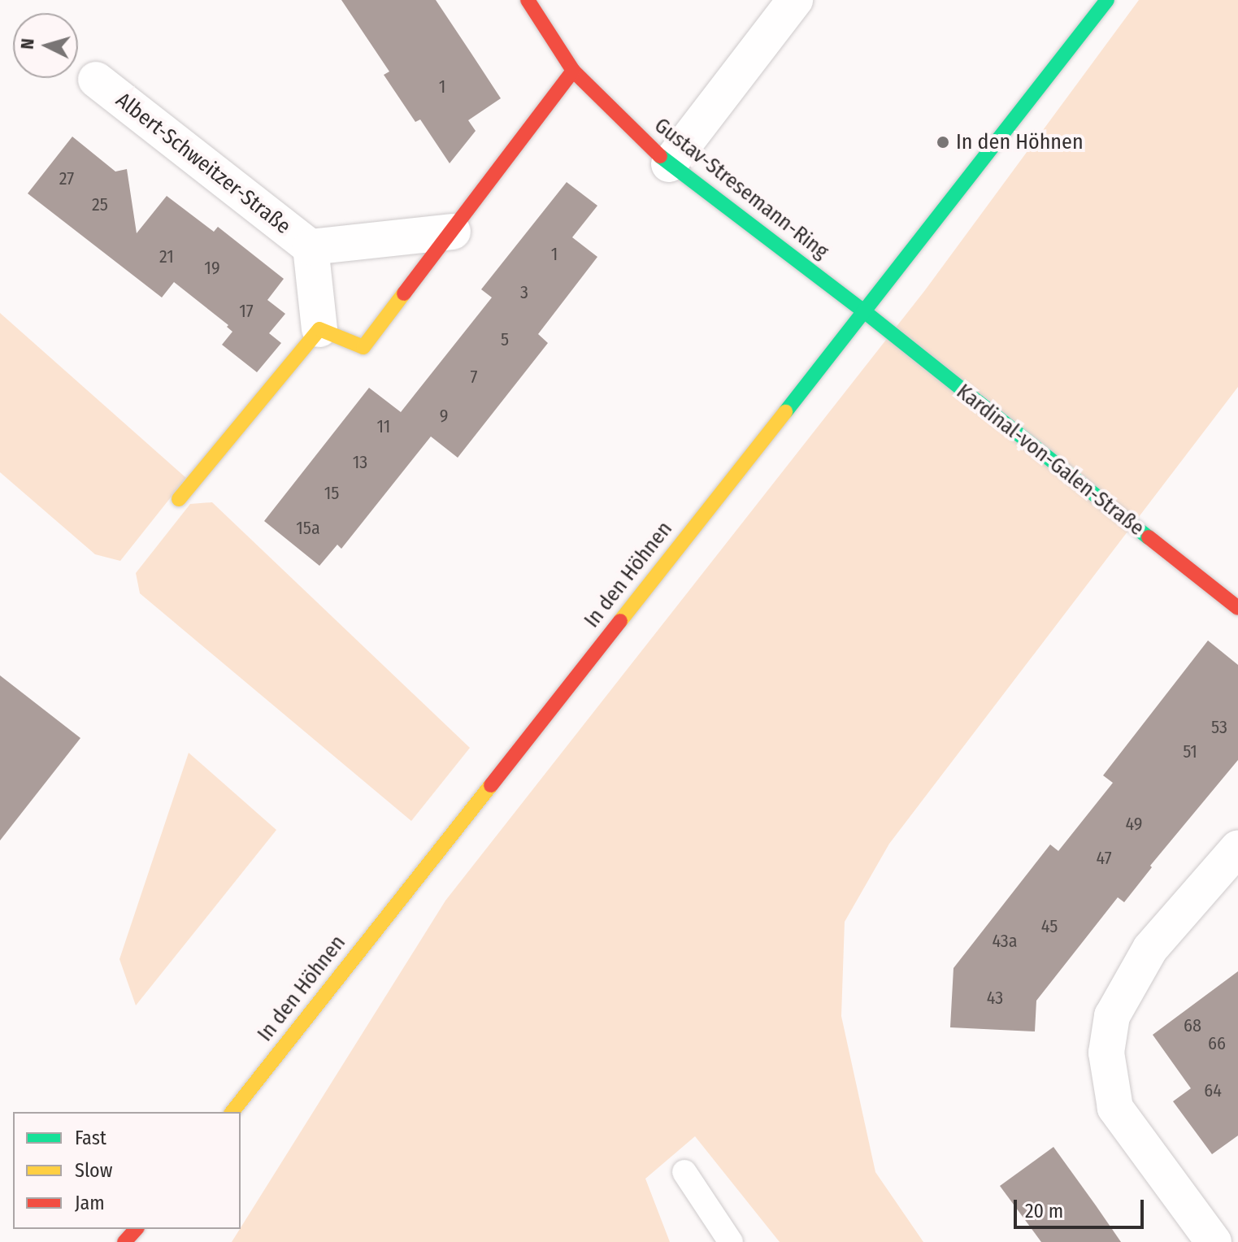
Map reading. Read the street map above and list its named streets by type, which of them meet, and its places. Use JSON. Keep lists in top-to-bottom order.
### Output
{
  "streets": {
    "street": [
      "Albert-Schweitzer-Straße",
      "Gustav-Stresemann-Ring",
      "Kardinal-von-Galen-Straße",
      "In den Höhnen"
    ]
  },
  "crossings": [
    ["Gustav-Stresemann-Ring", "Kardinal-von-Galen-Straße"],
    ["Gustav-Stresemann-Ring", "In den Höhnen"],
    ["Kardinal-von-Galen-Straße", "In den Höhnen"]
  ],
  "places": ["In den Höhnen"],
  "house_numbers": [
    "1",
    "27",
    "25",
    "1",
    "21",
    "19",
    "3",
    "17",
    "5",
    "7",
    "9",
    "11",
    "13",
    "15",
    "15a",
    "53",
    "51",
    "49",
    "47",
    "45",
    "43a",
    "43",
    "68",
    "66",
    "64"
  ],
  "legend": ["Fast", "Slow", "Jam"],
  "scale_bar": "20 m",
  "north": "left"
}
